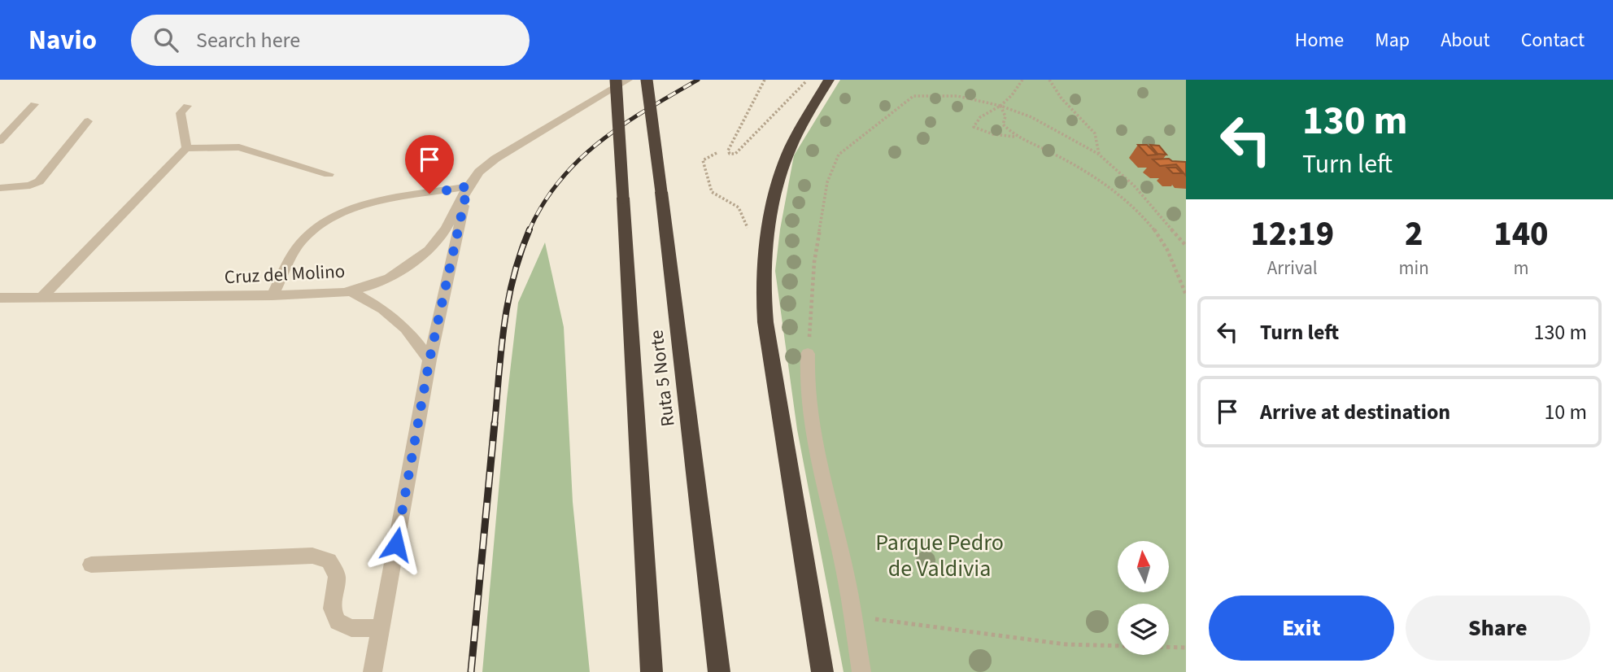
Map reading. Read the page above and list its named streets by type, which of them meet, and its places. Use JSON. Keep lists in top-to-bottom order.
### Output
{
  "streets": {
    "highway": ["Ruta 5 Norte"],
    "street": ["Cruz del Molino"]
  },
  "parks": ["Parque Pedro de Valdivia"],
  "north": "top",
  "page": {
    "header": "Navio",
    "search": "Search here",
    "nav": [
      "Home",
      "Map",
      "About",
      "Contact"
    ],
    "turn": ["130 m", "Turn left"],
    "eta": [
      "12:19",
      "Arrival",
      "2",
      "min",
      "140",
      "m"
    ],
    "list": [
      {
        "name": "Turn left",
        "value": "130 m"
      },
      {
        "name": "Arrive at destination",
        "value": "10 m"
      }
    ],
    "buttons": ["Exit", "Share"]
  }
}
